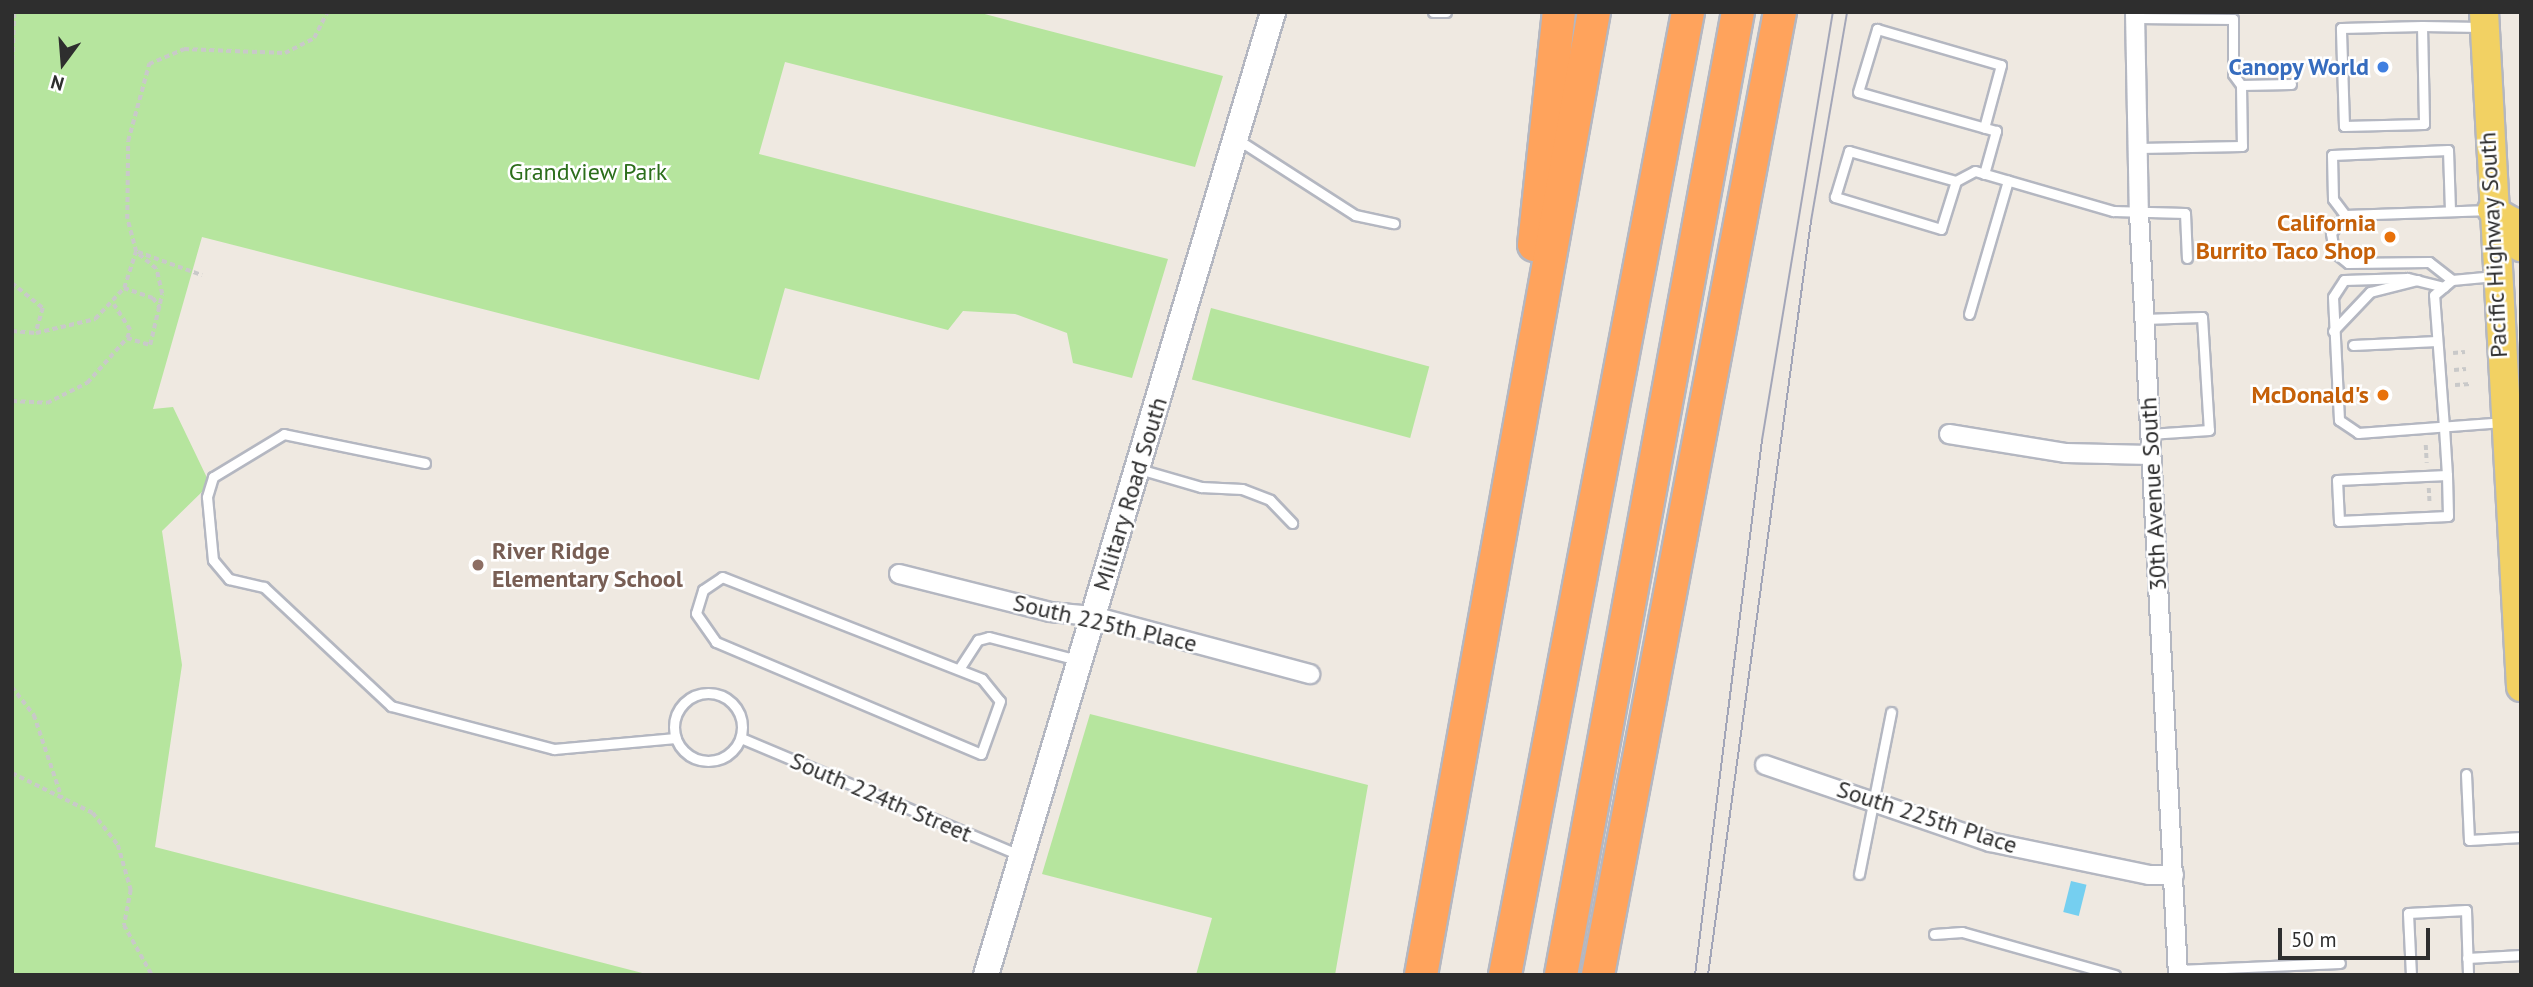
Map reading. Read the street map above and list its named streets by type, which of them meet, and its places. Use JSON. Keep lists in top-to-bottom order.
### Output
{
  "streets": {
    "main road": ["Pacific Highway South", "Military Road South"],
    "street": ["30th Avenue South", "South 225th Place"],
    "lane": ["South 224th Street"]
  },
  "crossings": [
    ["Military Road South", "South 225th Place"],
    ["Military Road South", "South 224th Street"],
    ["30th Avenue South", "South 225th Place"]
  ],
  "parks": ["Grandview Park"],
  "places": [
    "Canopy World",
    "California Burrito Taco Shop",
    "McDonald's",
    "River Ridge Elementary School"
  ],
  "scale_bar": "50 m",
  "north": "bottom"
}
